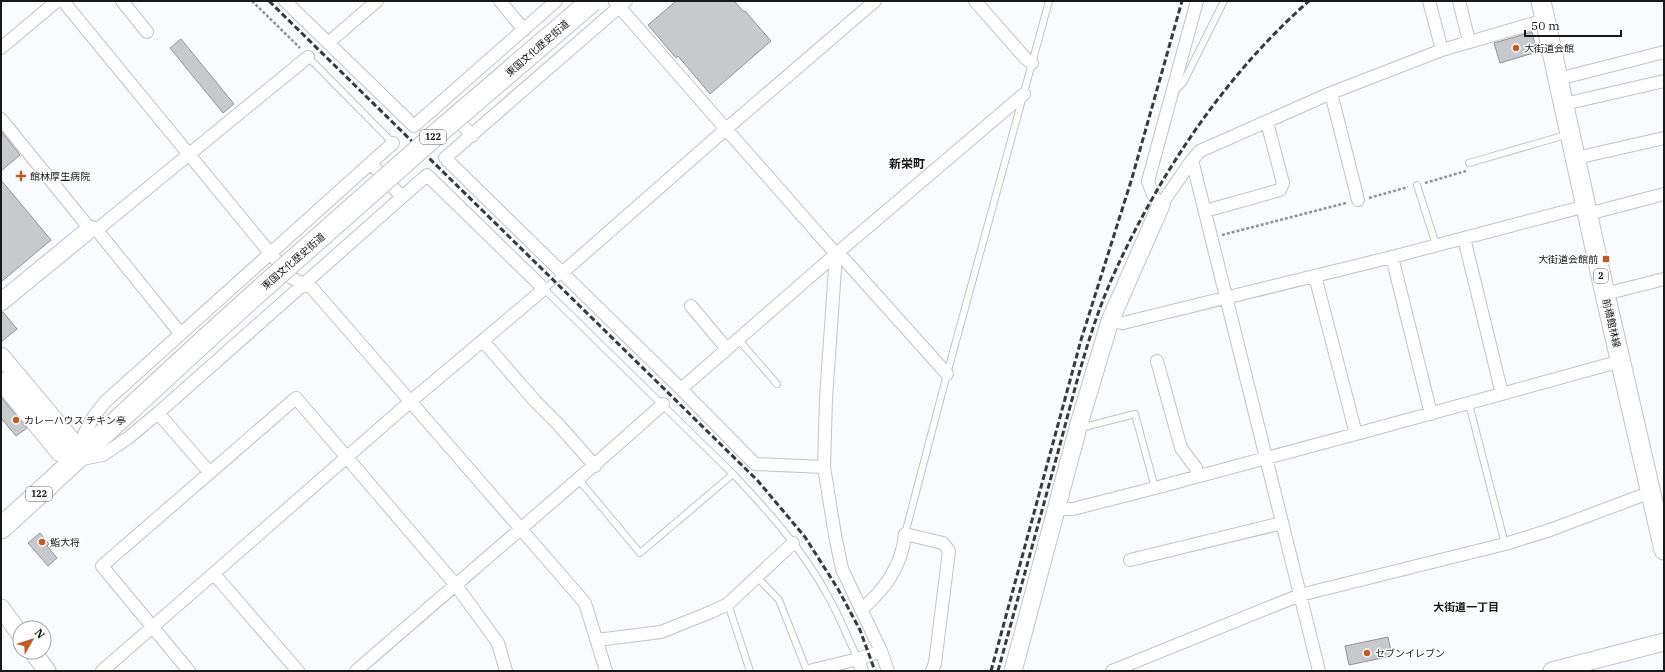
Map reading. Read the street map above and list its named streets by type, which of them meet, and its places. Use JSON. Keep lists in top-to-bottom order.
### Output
{
  "streets": {
    "highway": ["東国文化歴史街道", "122"],
    "main road": ["2", "前橋館林線"]
  },
  "districts": ["新栄町", "大街道一丁目"],
  "places": {
    "other": [
      "大街道会館",
      "カレーハウス チキン亭",
      "鮨大将",
      "セブンイレブン"
    ],
    "health": ["館林厚生病院"],
    "transit": ["大街道会館前"]
  },
  "scale_bar": "50 m",
  "north": "top right"
}
